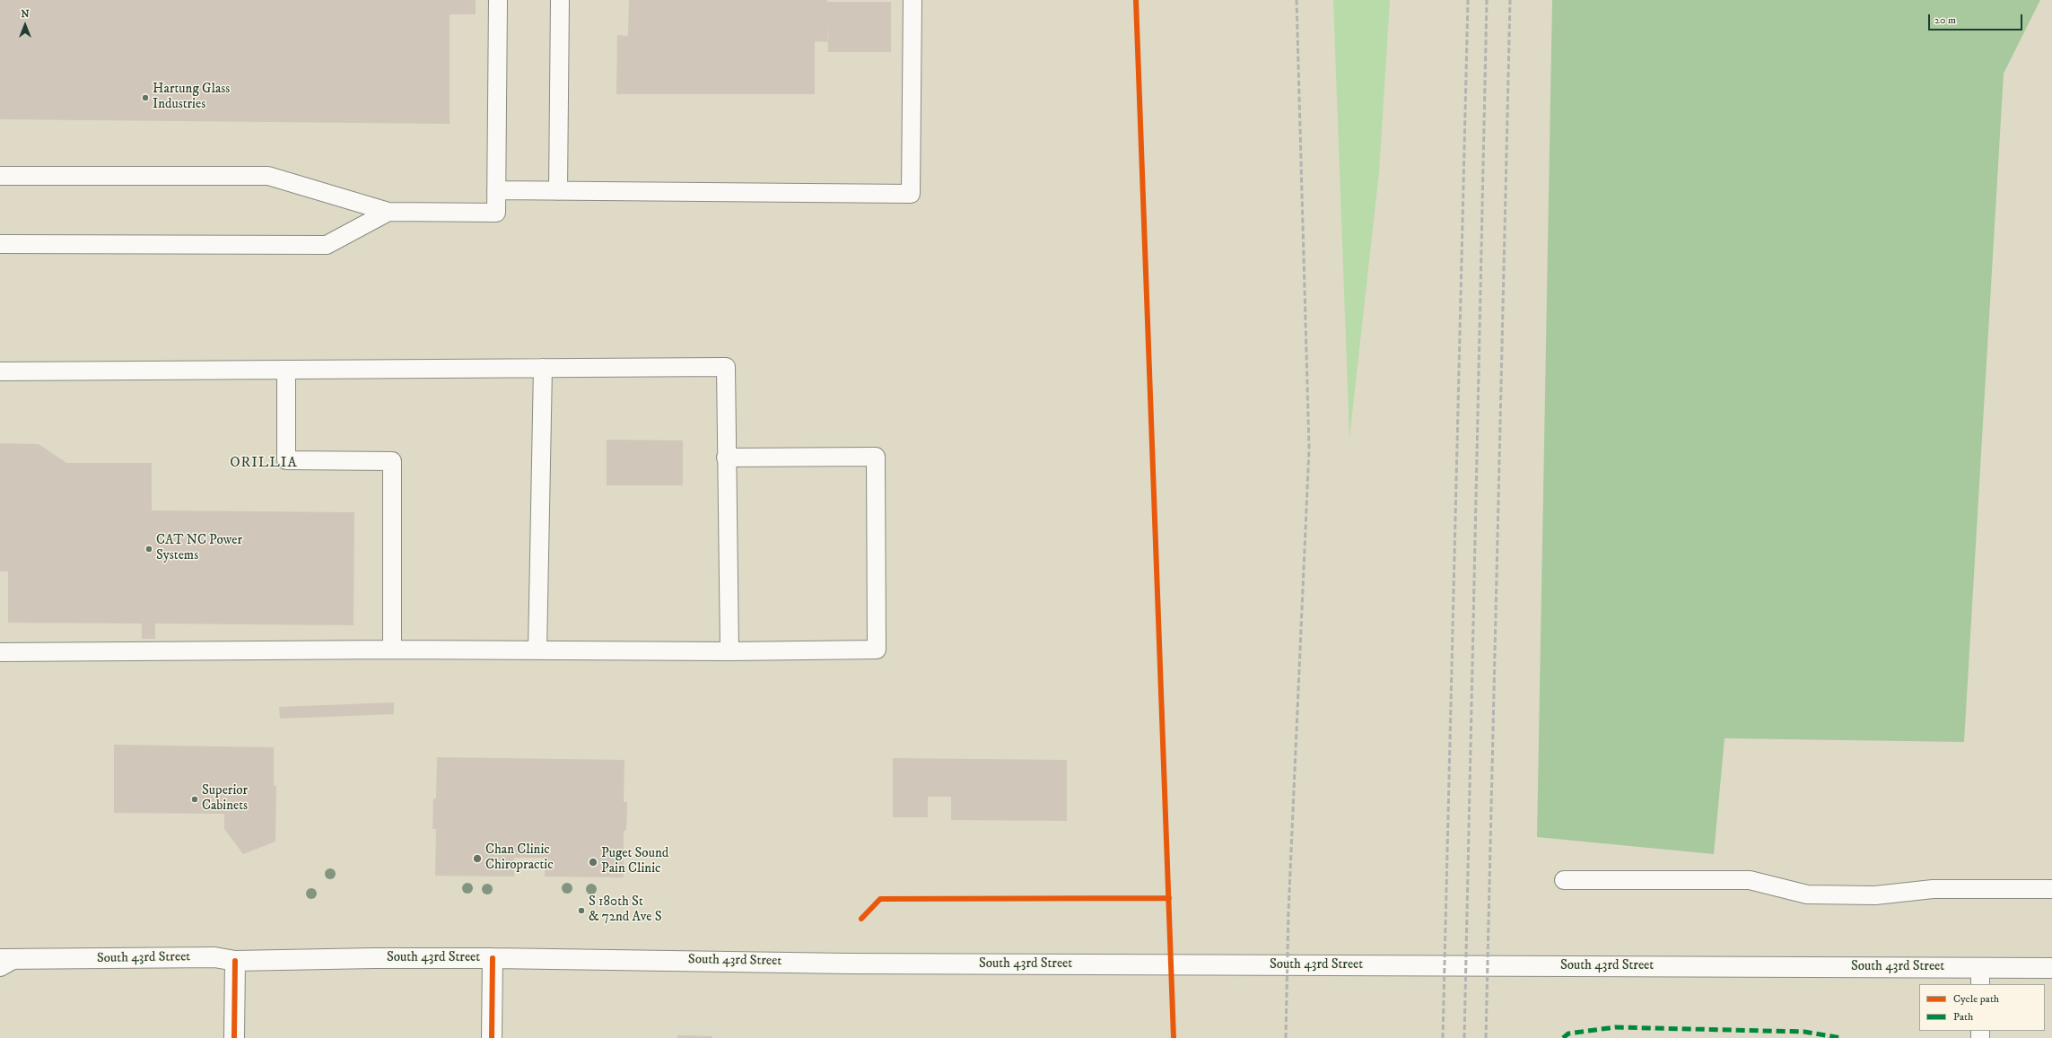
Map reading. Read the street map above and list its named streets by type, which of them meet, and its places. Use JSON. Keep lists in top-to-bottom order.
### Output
{
  "streets": {
    "main road": ["South 43rd Street"]
  },
  "districts": ["ORILLIA"],
  "places": [
    "Hartung Glass Industries",
    "CAT NC Power Systems",
    "Superior Cabinets",
    "Chan Clinic Chiropractic",
    "Puget Sound Pain Clinic",
    "S 180th St & 72nd Ave S"
  ],
  "legend": ["Cycle path", "Path"],
  "scale_bar": "20 m",
  "north": "top"
}
